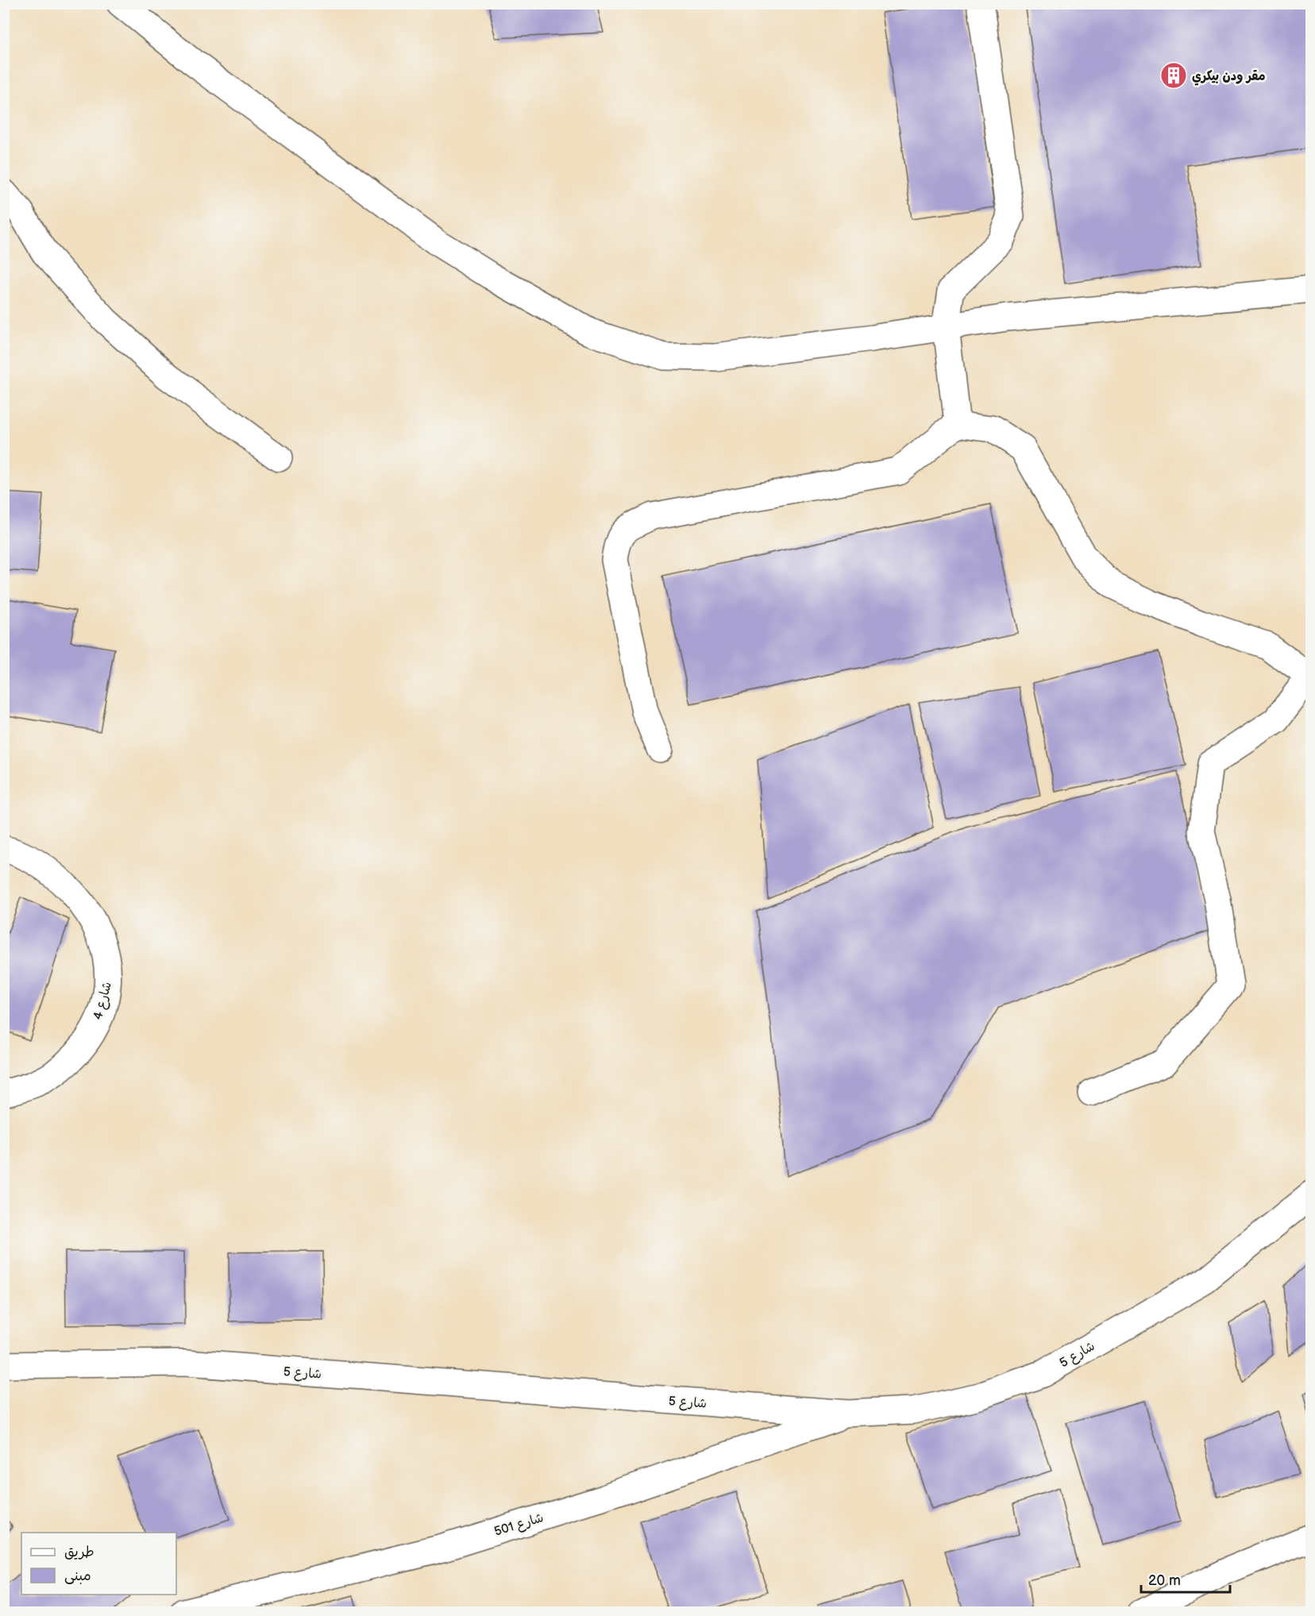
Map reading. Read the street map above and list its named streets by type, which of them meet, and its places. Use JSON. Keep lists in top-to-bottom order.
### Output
{
  "streets": {
    "street": ["شارع 4", "شارع 5", "شارع 501"]
  },
  "crossings": [
    ["شارع 5", "شارع 501"]
  ],
  "places": {
    "building": ["مقر ودن بيكري"]
  },
  "legend": ["طريق", "مبنى"],
  "scale_bar": "20 m"
}
